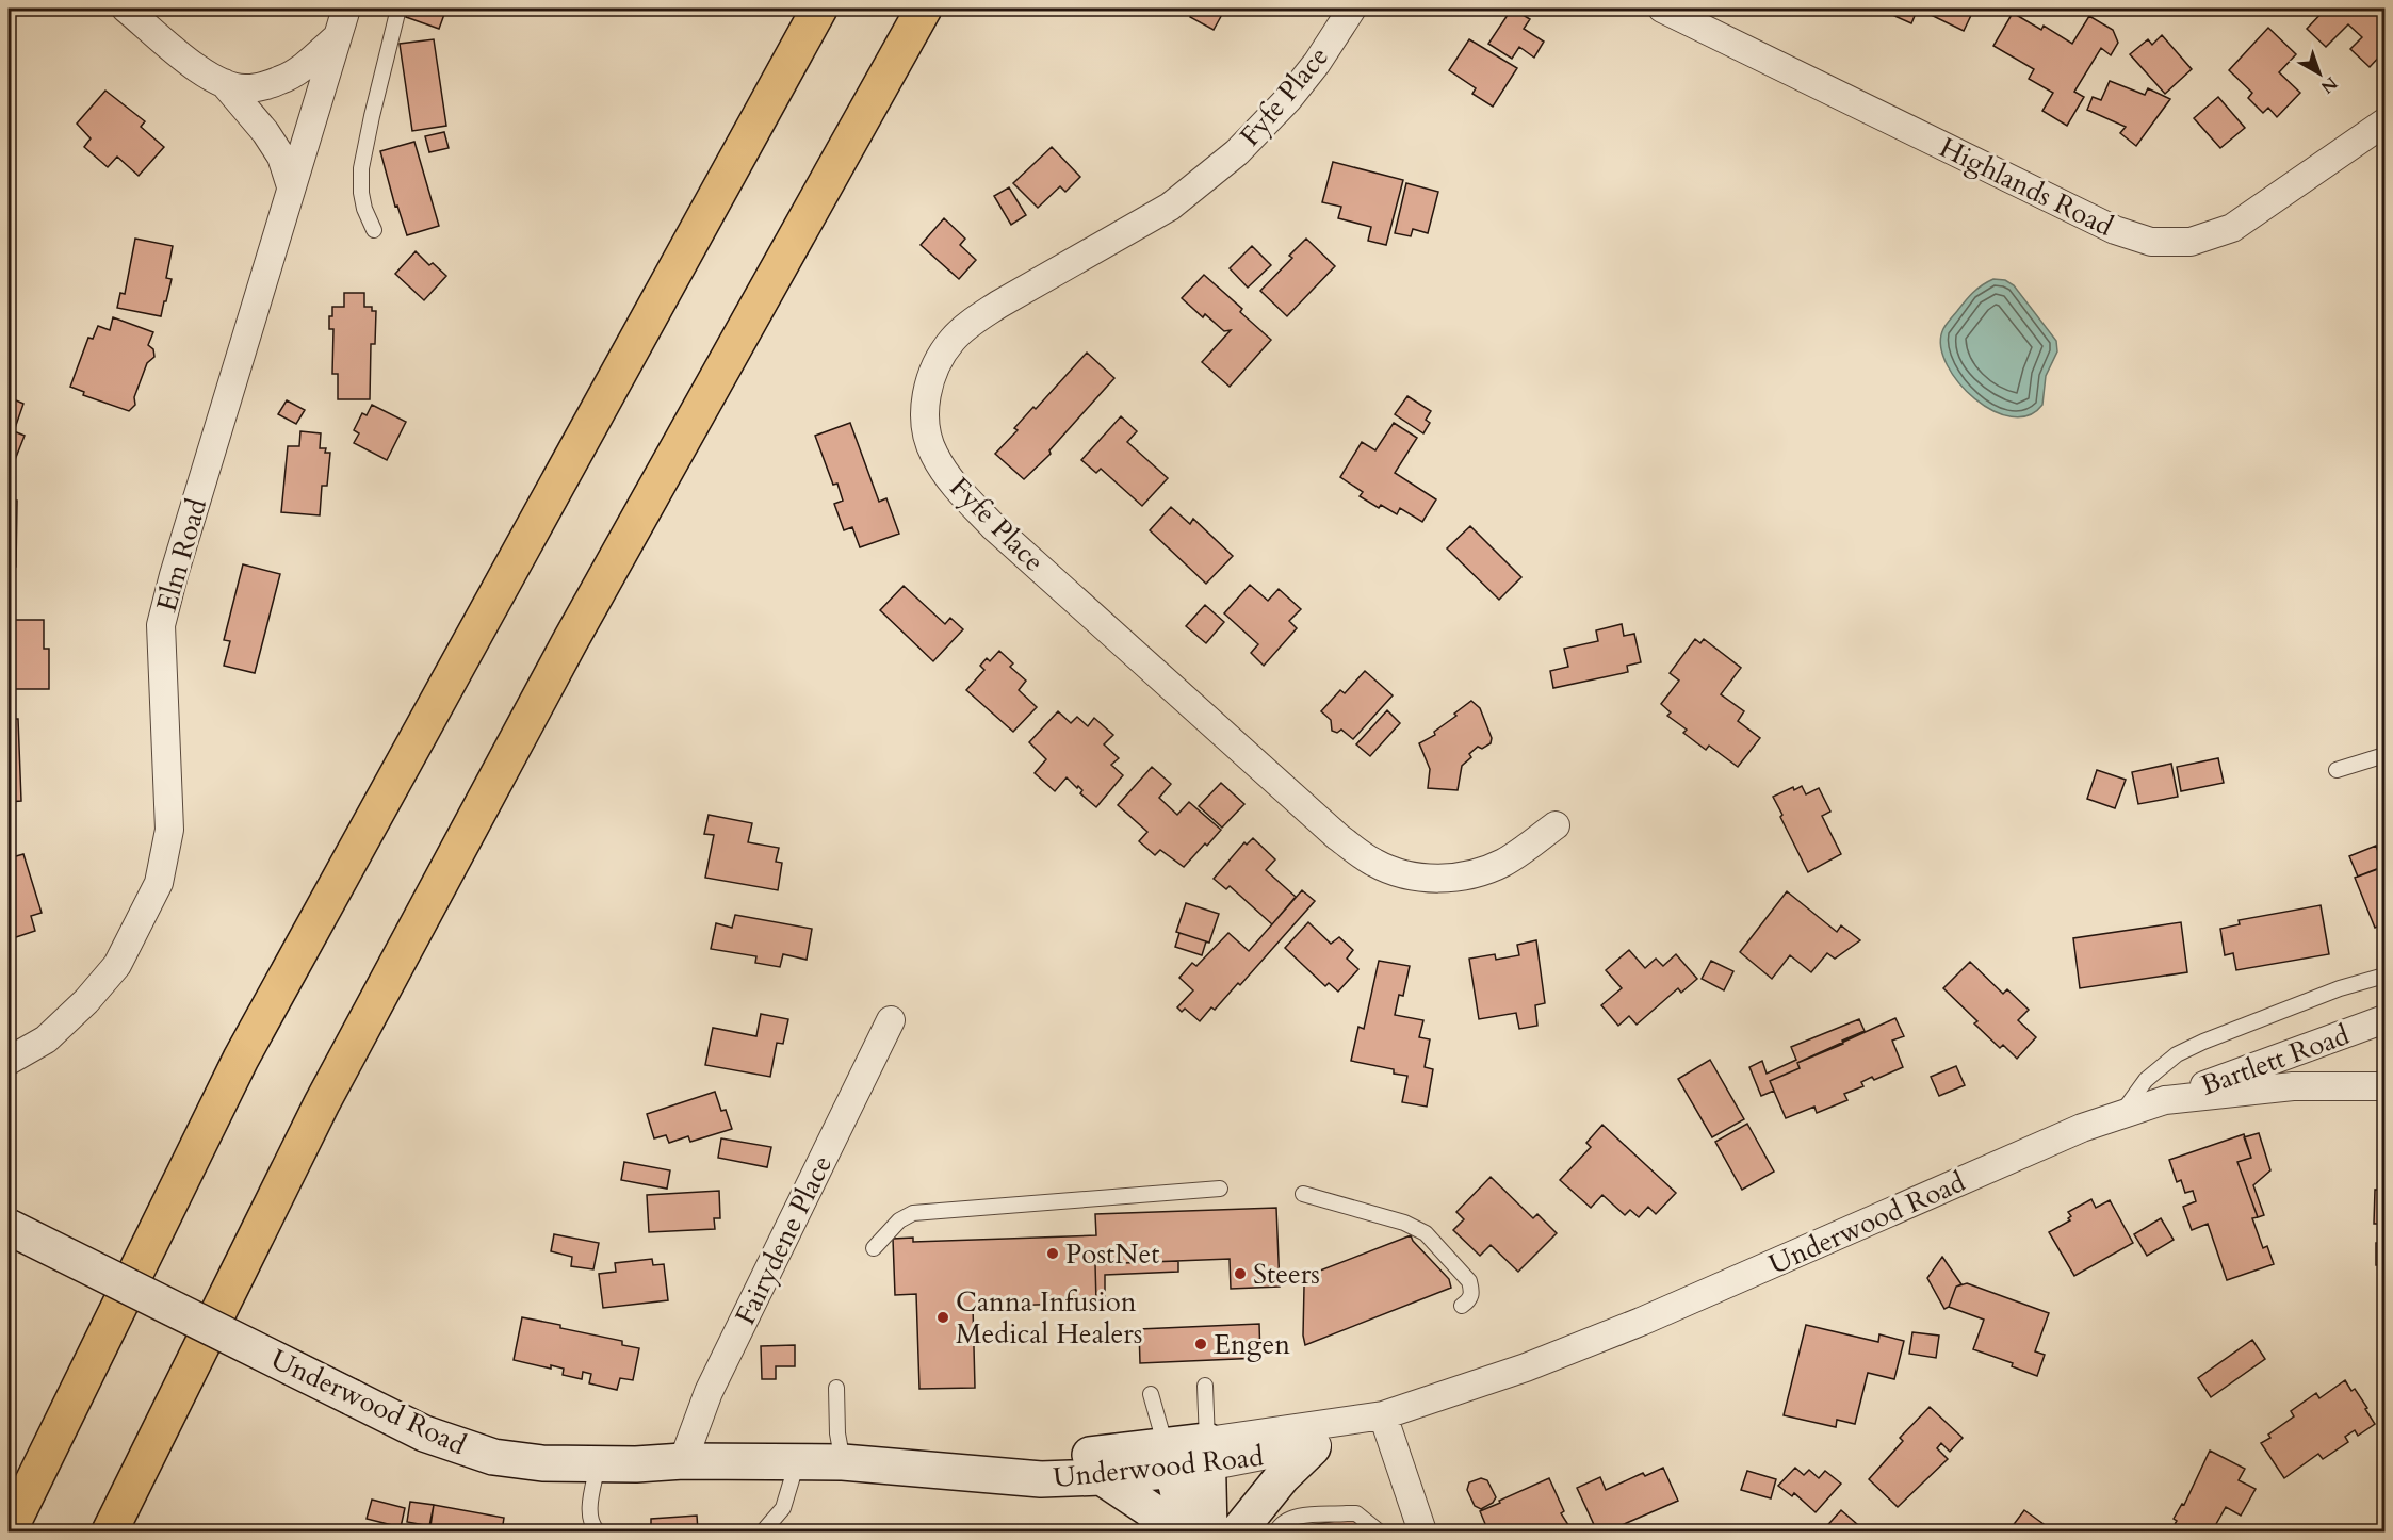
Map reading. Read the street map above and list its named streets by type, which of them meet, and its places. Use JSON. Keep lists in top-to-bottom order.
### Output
{
  "streets": {
    "main road": ["Underwood Road"],
    "street": [
      "Fyfe Place",
      "Highlands Road",
      "Elm Road",
      "Bartlett Road",
      "Fairydene Place"
    ]
  },
  "crossings": [
    ["Bartlett Road", "Underwood Road"],
    ["Underwood Road", "Fairydene Place"]
  ],
  "places": [
    "PostNet",
    "Steers",
    "Canna Infusion Medical Healers",
    "Engen"
  ],
  "north": "bottom right"
}
